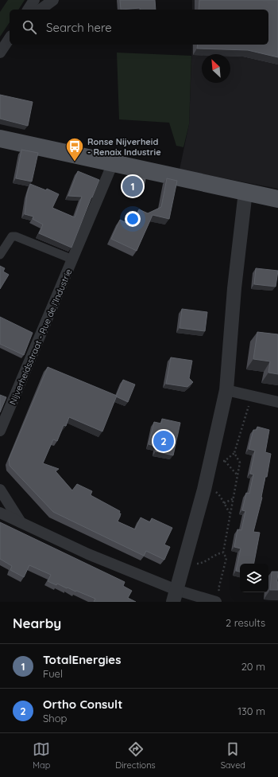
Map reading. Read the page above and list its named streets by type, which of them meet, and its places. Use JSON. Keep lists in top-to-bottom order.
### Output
{
  "streets": {
    "street": ["Nijverheidsstraat - Rue de l'Industrie"]
  },
  "places": {
    "bus stop": ["Ronse Nijverheid - Renaix Industrie"]
  },
  "north": "top left",
  "page": {
    "search": "Search here",
    "pins": ["1", "2"],
    "heading": ["Nearby", "2 results"],
    "list": [
      {
        "mark": "1",
        "name": "TotalEnergies",
        "note": "Fuel",
        "value": "20 m"
      },
      {
        "mark": "2",
        "name": "Ortho Consult",
        "note": "Shop",
        "value": "130 m"
      }
    ],
    "nav": ["Map", "Directions", "Saved"]
  }
}
